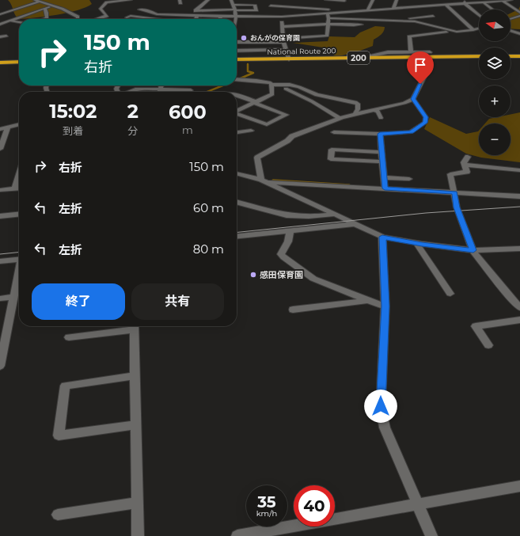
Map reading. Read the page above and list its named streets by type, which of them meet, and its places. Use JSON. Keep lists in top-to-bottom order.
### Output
{
  "streets": {
    "highway": ["National Route 200", "200"]
  },
  "places": ["おんがの保育園", "感田保育園"],
  "north": "left",
  "page": {
    "map_buttons": ["+", "−"],
    "turn": ["150 m", "右折"],
    "eta": [
      "15:02",
      "到着",
      "2",
      "分",
      "600",
      "m"
    ],
    "list": [
      {
        "name": "右折",
        "value": "150 m"
      },
      {
        "name": "左折",
        "value": "60 m"
      },
      {
        "name": "左折",
        "value": "80 m"
      }
    ],
    "buttons": ["終了", "共有"],
    "speed": "35 km/h",
    "limit": "40"
  }
}
